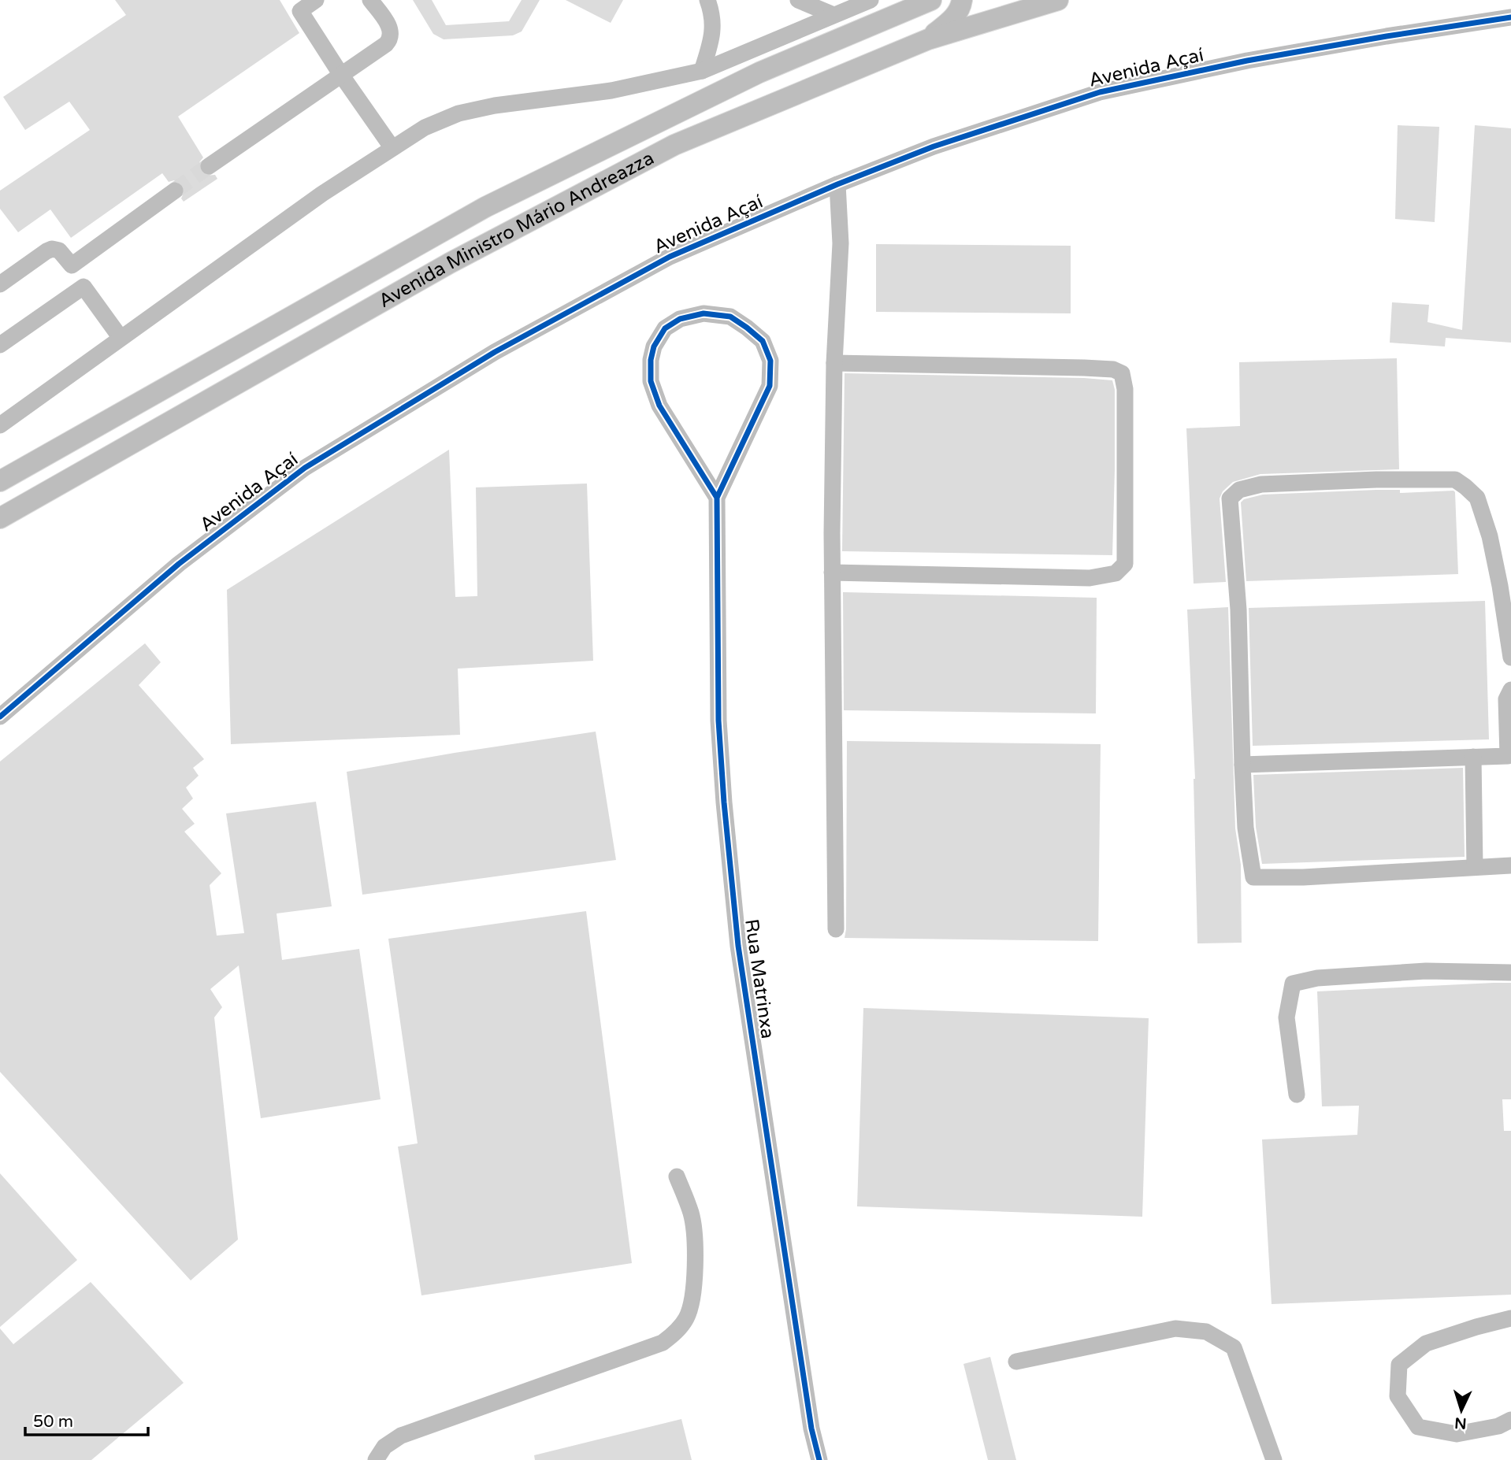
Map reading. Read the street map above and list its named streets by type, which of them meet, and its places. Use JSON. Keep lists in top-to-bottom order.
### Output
{
  "streets": {
    "main road": ["Avenida Ministro Mário Andreazza"],
    "street": ["Avenida Açaí", "Rua Matrinxa"]
  },
  "scale_bar": "50 m",
  "north": "bottom"
}
